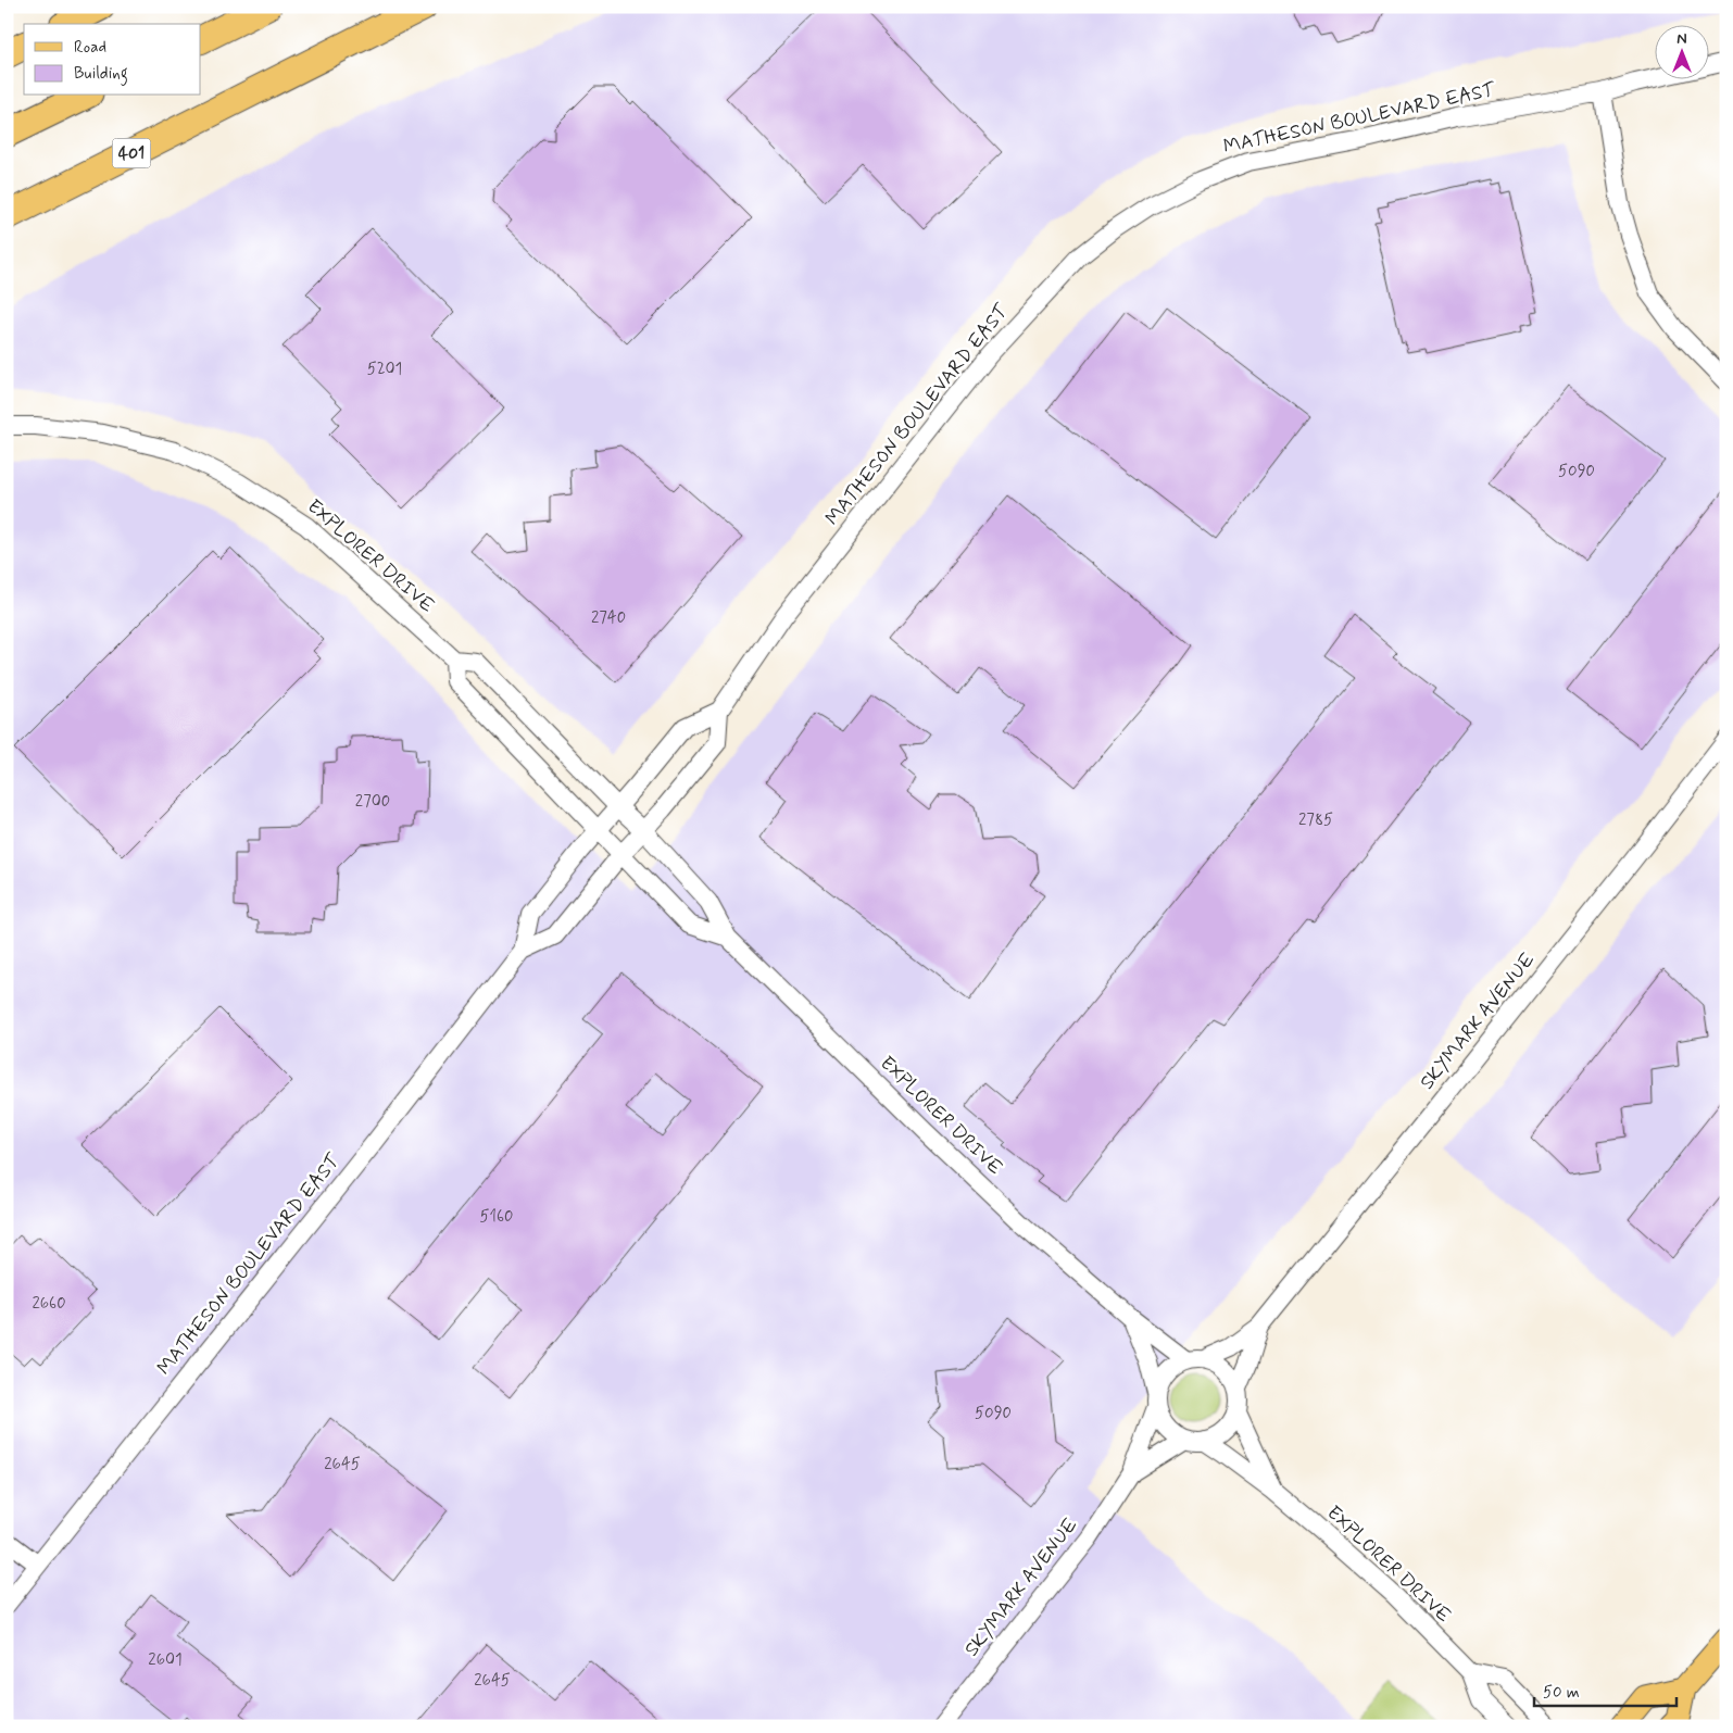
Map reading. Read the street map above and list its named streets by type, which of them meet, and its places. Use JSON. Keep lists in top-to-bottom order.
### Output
{
  "streets": {
    "highway": ["401"],
    "street": ["MATHESON BOULEVARD EAST", "EXPLORER DRIVE", "SKYMARK AVENUE"]
  },
  "crossings": [
    ["MATHESON BOULEVARD EAST", "EXPLORER DRIVE"],
    ["EXPLORER DRIVE", "SKYMARK AVENUE"]
  ],
  "house_numbers": [
    "5201",
    "5090",
    "2740",
    "2700",
    "2785",
    "5160",
    "2660",
    "5090",
    "2645",
    "2601",
    "2645"
  ],
  "legend": ["Road", "Building"],
  "scale_bar": "50 m",
  "north": "top"
}
